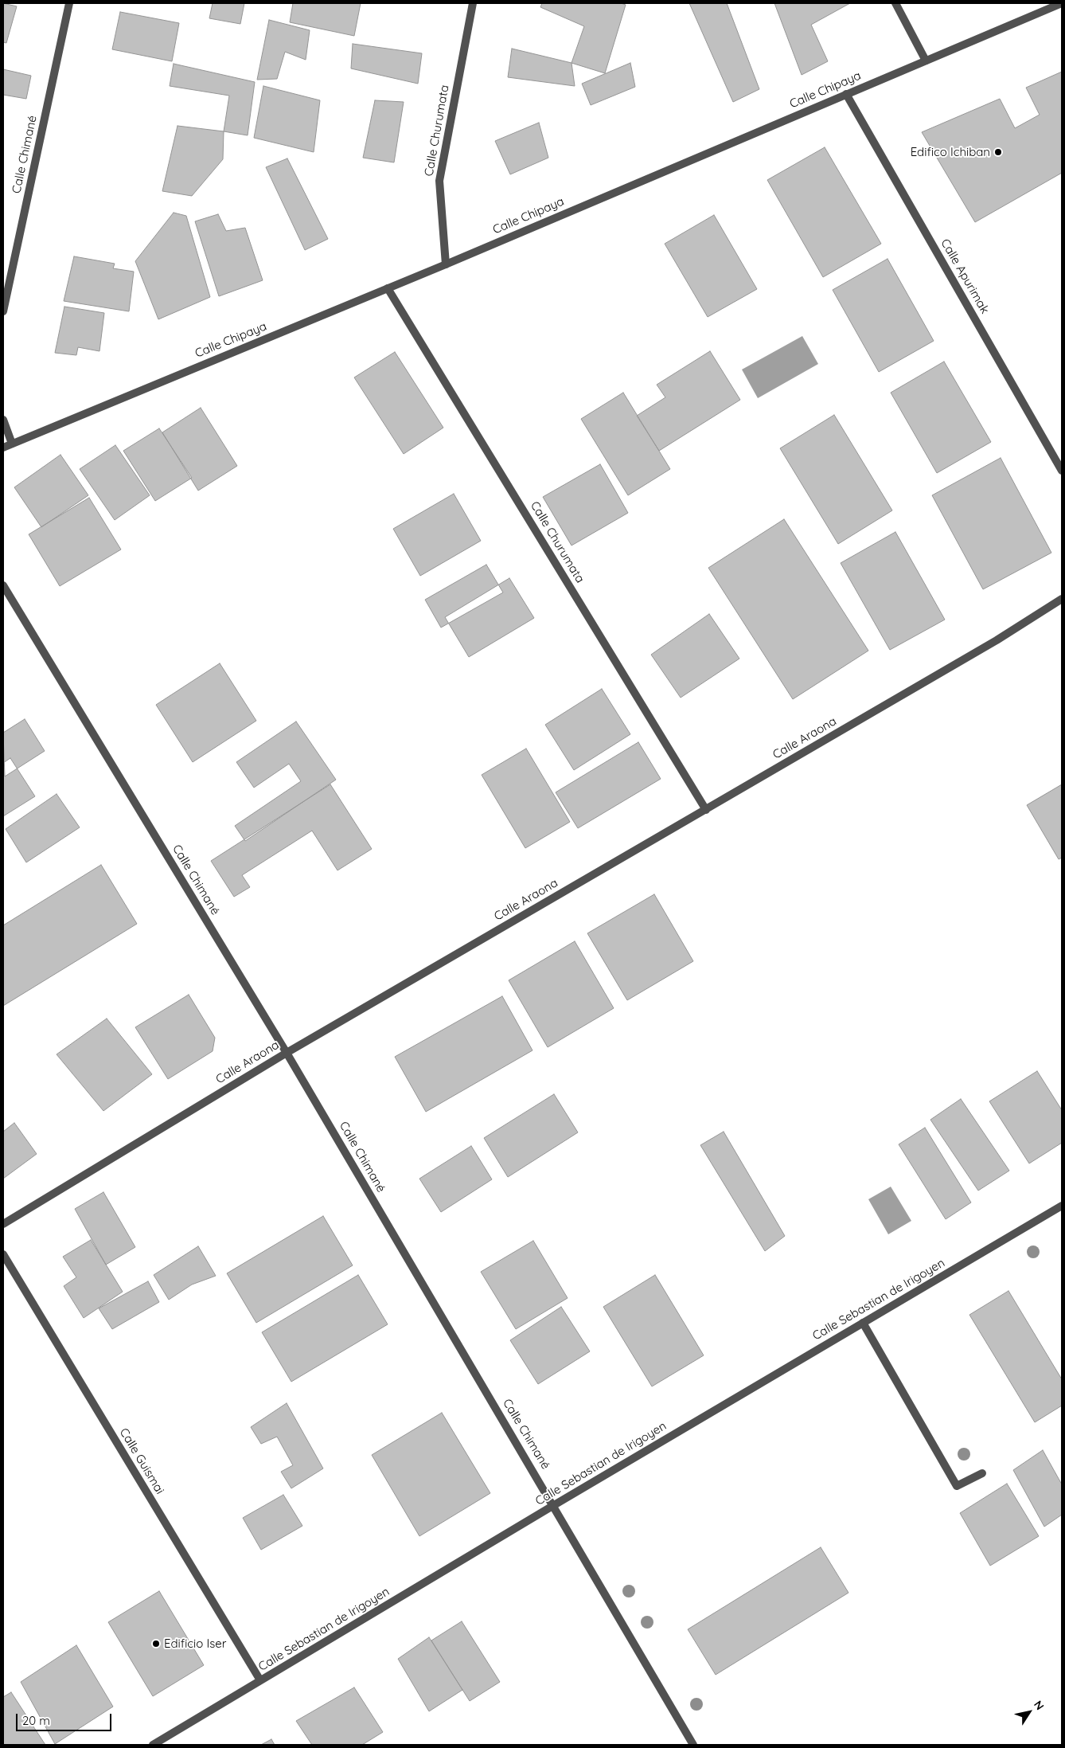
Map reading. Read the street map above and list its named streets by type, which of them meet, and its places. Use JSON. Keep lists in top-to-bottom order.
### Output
{
  "streets": {
    "street": [
      "Calle Chipaya",
      "Calle Churumata",
      "Calle Chimané",
      "Calle Apurimak",
      "Calle Araona",
      "Calle Sebastian de Irigoyen",
      "Calle Guismai"
    ]
  },
  "crossings": [
    ["Calle Chipaya", "Calle Churumata"],
    ["Calle Chipaya", "Calle Apurimak"],
    ["Calle Churumata", "Calle Araona"],
    ["Calle Chimané", "Calle Araona"],
    ["Calle Chimané", "Calle Sebastian de Irigoyen"],
    ["Calle Sebastian de Irigoyen", "Calle Guismai"]
  ],
  "places": ["Edifico Ichiban", "Edificio Iser"],
  "scale_bar": "20 m",
  "north": "top right"
}
